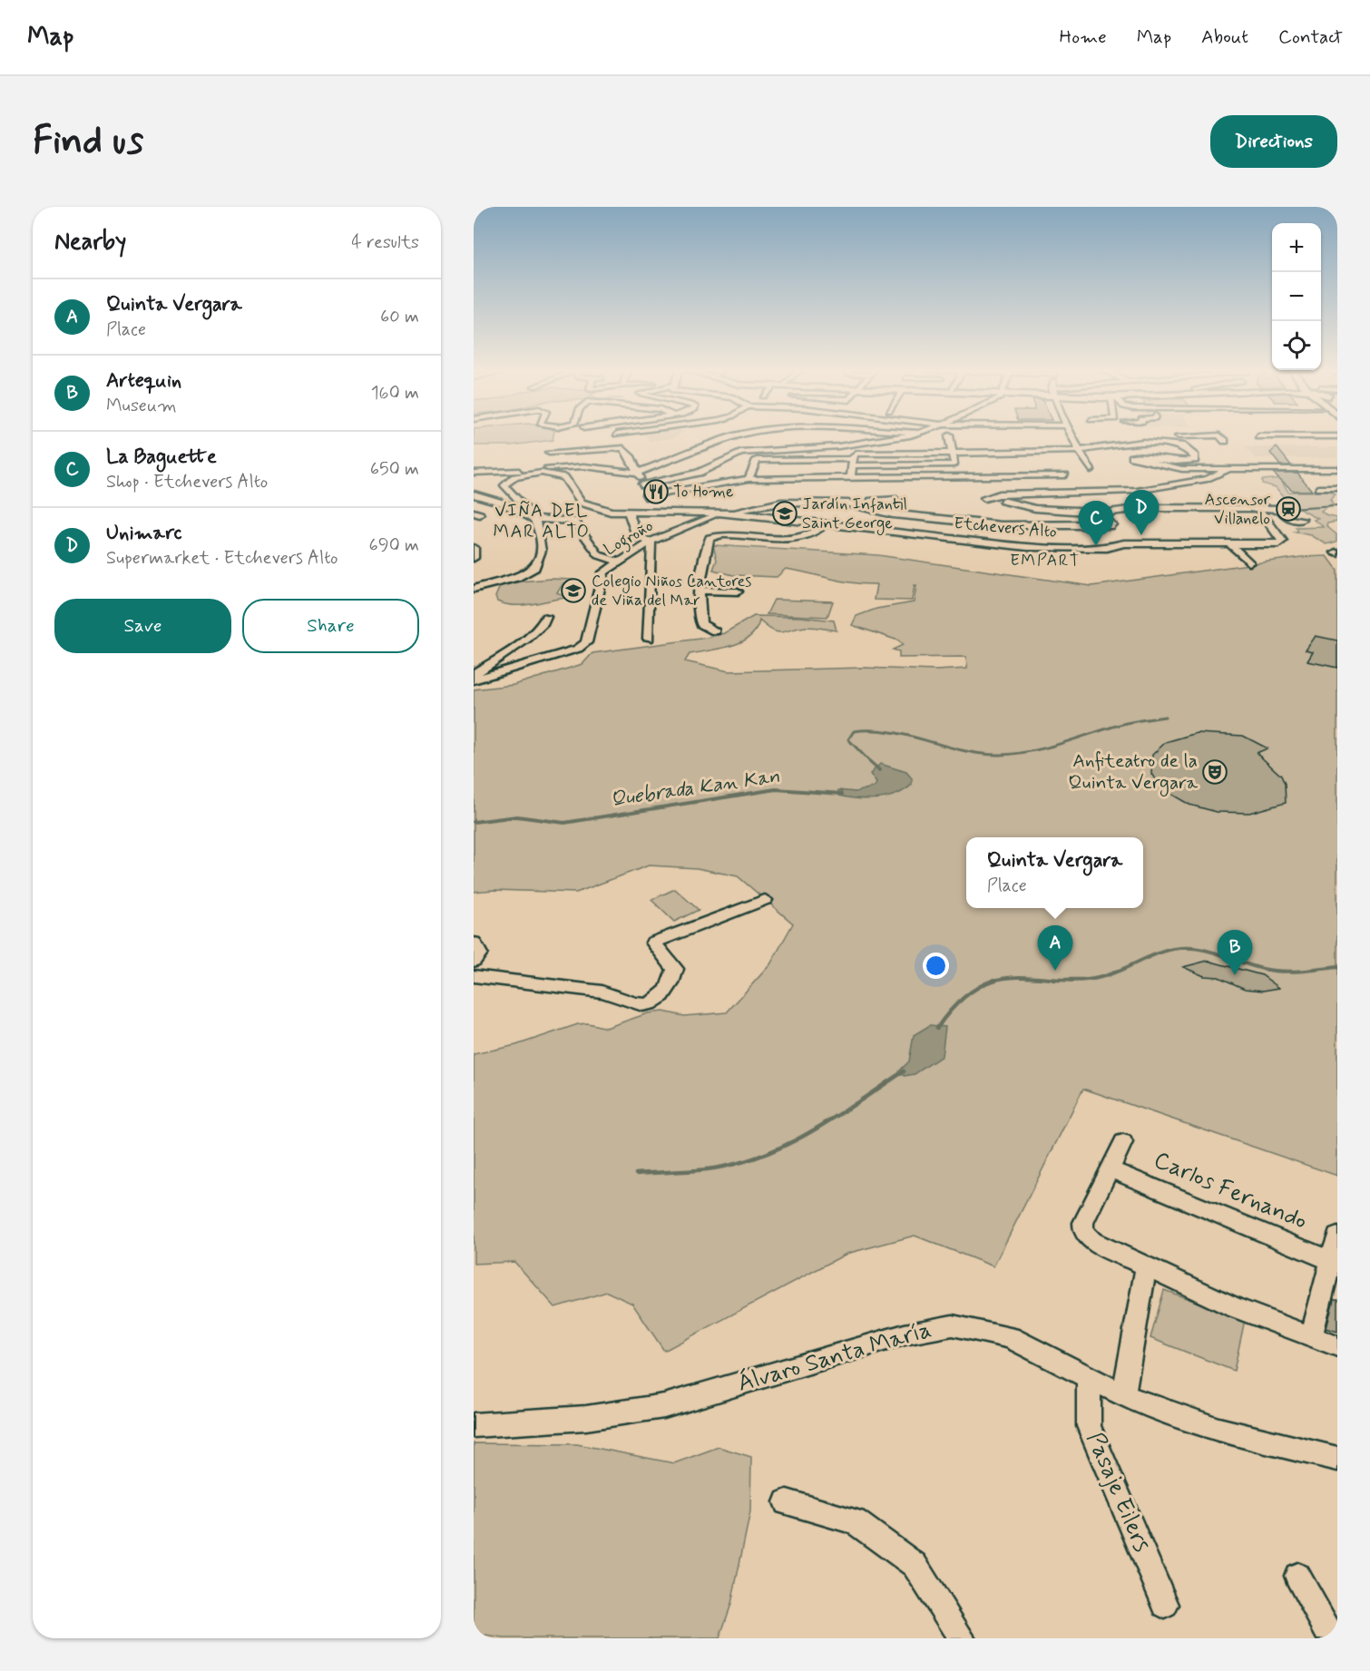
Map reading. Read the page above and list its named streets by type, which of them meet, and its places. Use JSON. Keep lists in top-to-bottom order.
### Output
{
  "streets": {
    "street": [
      "Etchevers Alto",
      "Logroño",
      "Carlos Fernando",
      "Álvaro Santa María",
      "Pasaje Eilers"
    ]
  },
  "crossings": [
    ["Etchevers Alto", "Logroño"],
    ["Álvaro Santa María", "Pasaje Eilers"]
  ],
  "districts": ["VIÑA DEL MAR ALTO", "EMPART"],
  "water": ["Quebrada Kan Kan"],
  "places": {
    "restaurant": ["To Home"],
    "station": ["Ascensor Villanelo"],
    "school or university": ["Jardín Infantil Saint George", "Colegio Niños Cantores de Viña del Mar"],
    "theatre": ["Anfiteatro de la Quinta Vergara"]
  },
  "page": {
    "header": "Map",
    "nav": [
      "Home",
      "Map",
      "About",
      "Contact"
    ],
    "buttons": [
      "Directions",
      ["Save", "Share"]
    ],
    "title": "Find us",
    "heading": ["Nearby", "4 results"],
    "map_buttons": ["+", "−"],
    "list": [
      {
        "mark": "A",
        "name": "Quinta Vergara",
        "note": "Place",
        "value": "60 m"
      },
      {
        "mark": "B",
        "name": "Artequin",
        "note": "Museum",
        "value": "160 m"
      },
      {
        "mark": "C",
        "name": "La Baguette",
        "note": "Shop · Etchevers Alto",
        "value": "650 m"
      },
      {
        "mark": "D",
        "name": "Unimarc",
        "note": "Supermarket · Etchevers Alto",
        "value": "690 m"
      }
    ],
    "pins": [
      "D",
      "C",
      "A",
      "B"
    ],
    "popup": ["Quinta Vergara", "Place"]
  }
}
